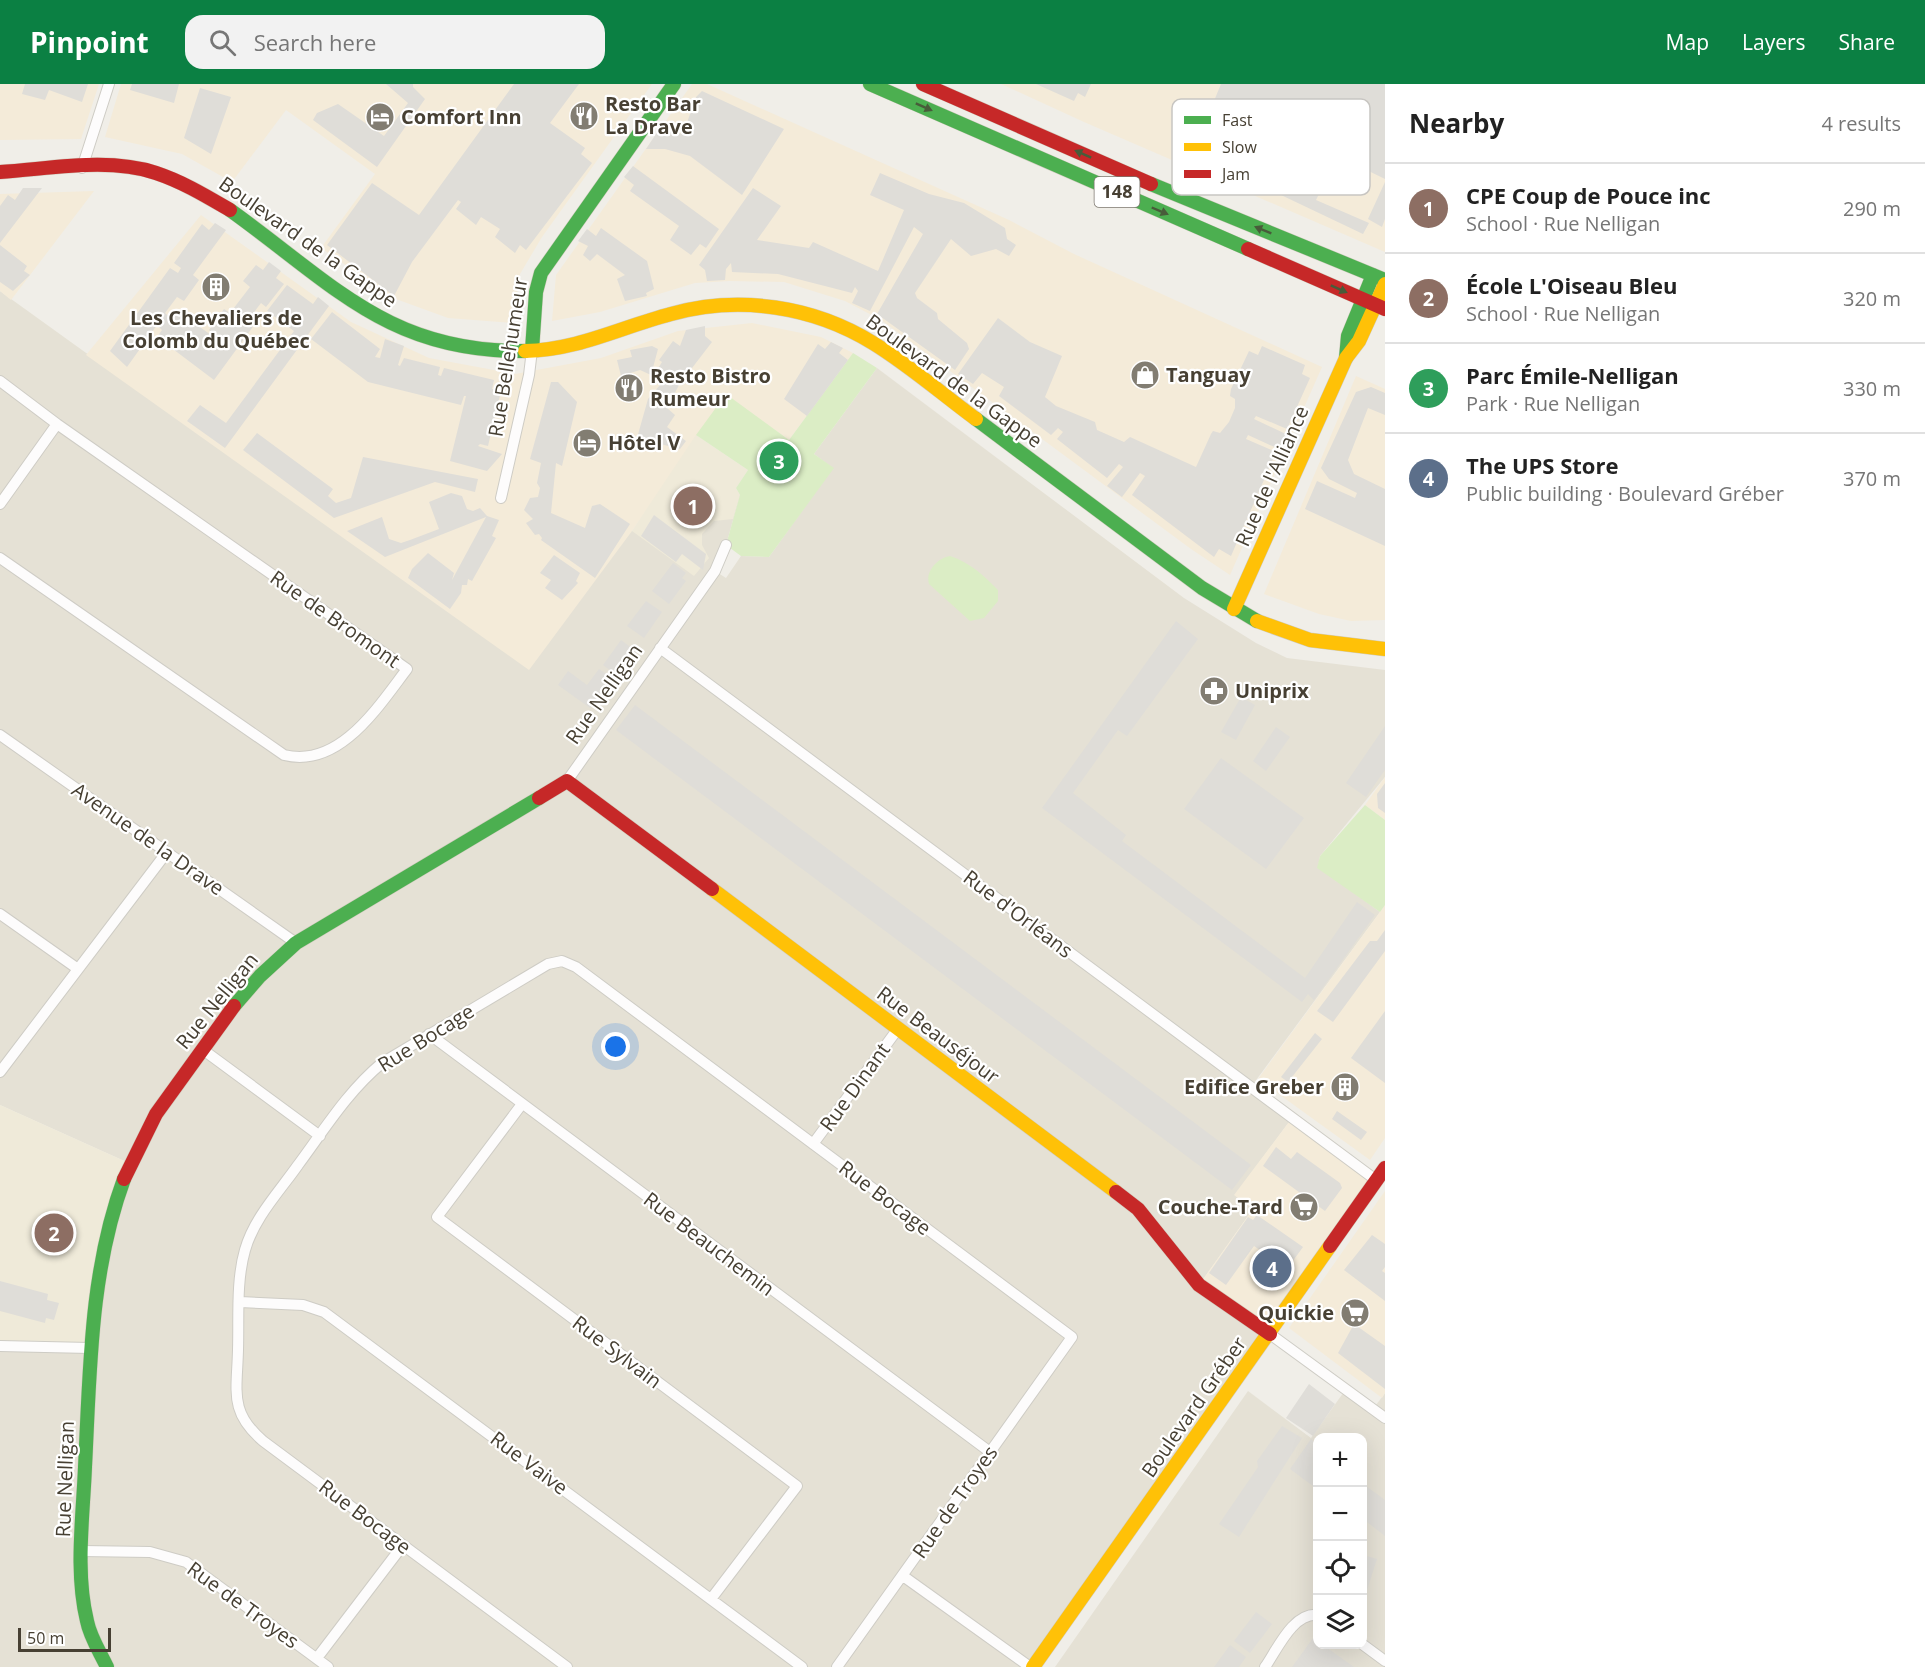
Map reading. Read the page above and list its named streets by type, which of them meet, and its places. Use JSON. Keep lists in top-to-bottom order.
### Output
{
  "streets": {
    "street": [
      "148",
      "Boulevard de la Gappe",
      "Rue Bellehumeur",
      "Rue de l'Alliance",
      "Rue de Bromont",
      "Rue Nelligan",
      "Avenue de la Drave",
      "Rue d'Orléans",
      "Rue Beauséjour",
      "Rue Bocage",
      "Rue Dinant",
      "Rue Beauchemin",
      "Rue Sylvain",
      "Boulevard Gréber",
      "Rue Vaive",
      "Rue de Troyes"
    ]
  },
  "crossings": [
    ["148", "Rue de l'Alliance"],
    ["Boulevard de la Gappe", "Rue Bellehumeur"],
    ["Boulevard de la Gappe", "Rue de l'Alliance"],
    ["Rue Nelligan", "Avenue de la Drave"],
    ["Rue Nelligan", "Rue d'Orléans"],
    ["Rue Nelligan", "Rue Beauséjour"],
    ["Rue Nelligan", "Rue de Troyes"],
    ["Rue d'Orléans", "Boulevard Gréber"],
    ["Rue Beauséjour", "Rue Dinant"],
    ["Rue Beauséjour", "Boulevard Gréber"],
    ["Rue Bocage", "Rue Dinant"],
    ["Rue Bocage", "Rue Beauchemin"],
    ["Rue Bocage", "Rue Vaive"],
    ["Rue Bocage", "Rue de Troyes"],
    ["Rue Beauchemin", "Rue Sylvain"],
    ["Rue Beauchemin", "Rue de Troyes"],
    ["Rue Sylvain", "Rue Vaive"]
  ],
  "places": {
    "restaurant": ["Resto Bar La Drave", "Resto Bistro Rumeur"],
    "hotel": ["Comfort Inn", "Hôtel V"],
    "building": ["Les Chevaliers de Colomb du Québec", "Edifice Greber"],
    "shop": ["Tanguay"],
    "pharmacy": ["Uniprix"],
    "supermarket": ["Couche-Tard", "Quickie"]
  },
  "legend": ["Fast", "Slow", "Jam"],
  "scale_bar": "50 m",
  "page": {
    "header": "Pinpoint",
    "search": "Search here",
    "nav": ["Map", "Layers", "Share"],
    "heading": ["Nearby", "4 results"],
    "list": [
      {
        "mark": "1",
        "name": "CPE Coup de Pouce inc",
        "note": "School · Rue Nelligan",
        "value": "290 m"
      },
      {
        "mark": "2",
        "name": "École L'Oiseau Bleu",
        "note": "School · Rue Nelligan",
        "value": "320 m"
      },
      {
        "mark": "3",
        "name": "Parc Émile-Nelligan",
        "note": "Park · Rue Nelligan",
        "value": "330 m"
      },
      {
        "mark": "4",
        "name": "The UPS Store",
        "note": "Public building · Boulevard Gréber",
        "value": "370 m"
      }
    ],
    "pins": [
      "3",
      "1",
      "2",
      "4"
    ],
    "map_buttons": ["+", "−"],
    "scale": "50 m"
  }
}
